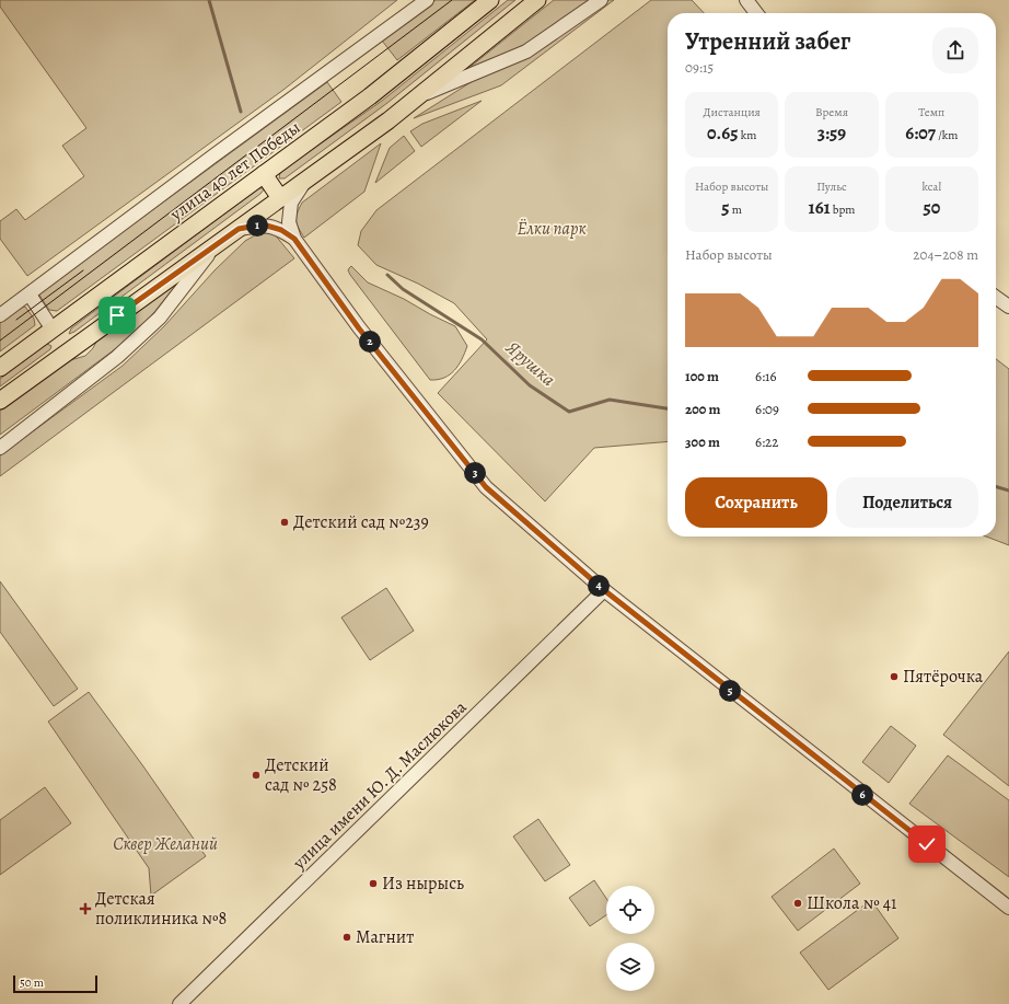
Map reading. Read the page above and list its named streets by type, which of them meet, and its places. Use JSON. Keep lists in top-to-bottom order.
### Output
{
  "streets": {
    "main road": ["улица 40 лет Победы"],
    "street": ["улица имени Ю. Д. Маслюкова"]
  },
  "water": ["Ярушка"],
  "parks": ["Ёлки парк", "Сквер Желаний"],
  "places": {
    "other": [
      "Детский сад №239",
      "Пятёрочка",
      "Детский сад № 258",
      "Из нырысь",
      "Школа № 41",
      "Магнит"
    ],
    "health": ["Детская поликлиника №8"]
  },
  "scale_bar": "50 m",
  "page": {
    "heading": ["Утренний забег", "09:15"],
    "stats": [
      ["Дистанция", "0.65 km"],
      ["Время", "3:59"],
      ["Темп", "6:07 /km"],
      ["Набор высоты", "5 m"],
      ["Пульс", "161 bpm"],
      ["kcal", "50"]
    ],
    "pins": [
      "1",
      "2",
      "3",
      "4",
      "5",
      "6"
    ],
    "chart": ["Набор высоты", "204–208 m"],
    "list": [
      {
        "name": "100 m",
        "note": "6:16"
      },
      {
        "name": "200 m",
        "note": "6:09"
      },
      {
        "name": "300 m",
        "note": "6:22"
      }
    ],
    "buttons": ["Сохранить", "Поделиться"],
    "scale": "50 m"
  }
}
